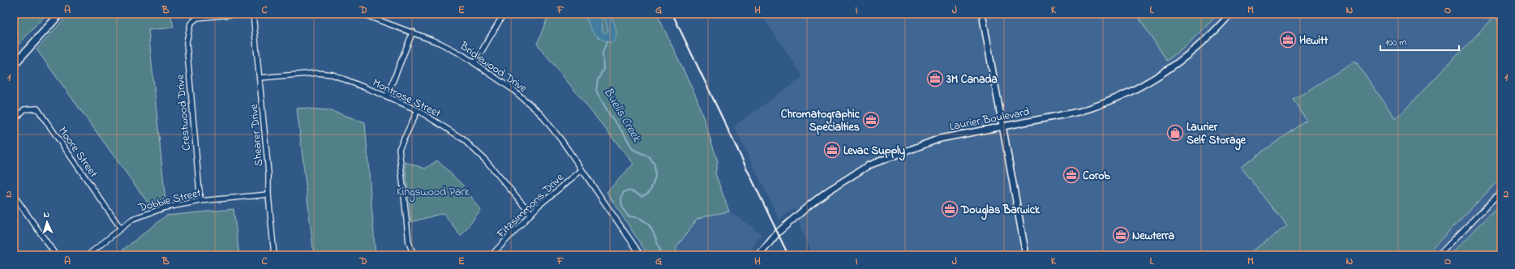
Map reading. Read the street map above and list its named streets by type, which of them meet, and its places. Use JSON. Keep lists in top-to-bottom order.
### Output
{
  "streets": {
    "street": [
      "Bridlewood Drive",
      "Montrose Street",
      "Crestwood Drive",
      "Laurier Boulevard",
      "Shearer Drive",
      "Moore Street",
      "Dobbie Street",
      "Fitzsimmons Drive"
    ]
  },
  "crossings": [
    ["Bridlewood Drive", "Fitzsimmons Drive"],
    ["Montrose Street", "Shearer Drive"],
    ["Montrose Street", "Fitzsimmons Drive"],
    ["Crestwood Drive", "Dobbie Street"],
    ["Shearer Drive", "Dobbie Street"],
    ["Moore Street", "Dobbie Street"]
  ],
  "water": ["Buells Creek"],
  "parks": ["Kingswood Park"],
  "places": {
    "office": [
      "Hewitt",
      "3M Canada",
      "Chromatographic Specialties",
      "Levac Supply",
      "Corob",
      "Douglas Barwick",
      "Newterra"
    ],
    "shop": ["Laurier Self Storage"]
  },
  "scale_bar": "100 m",
  "north": "top",
  "grid": {
    "columns": [
      "A",
      "B",
      "C",
      "D",
      "E",
      "F",
      "G",
      "H",
      "I",
      "J",
      "K",
      "L",
      "M",
      "N",
      "O"
    ],
    "rows": ["1", "2"]
  }
}
